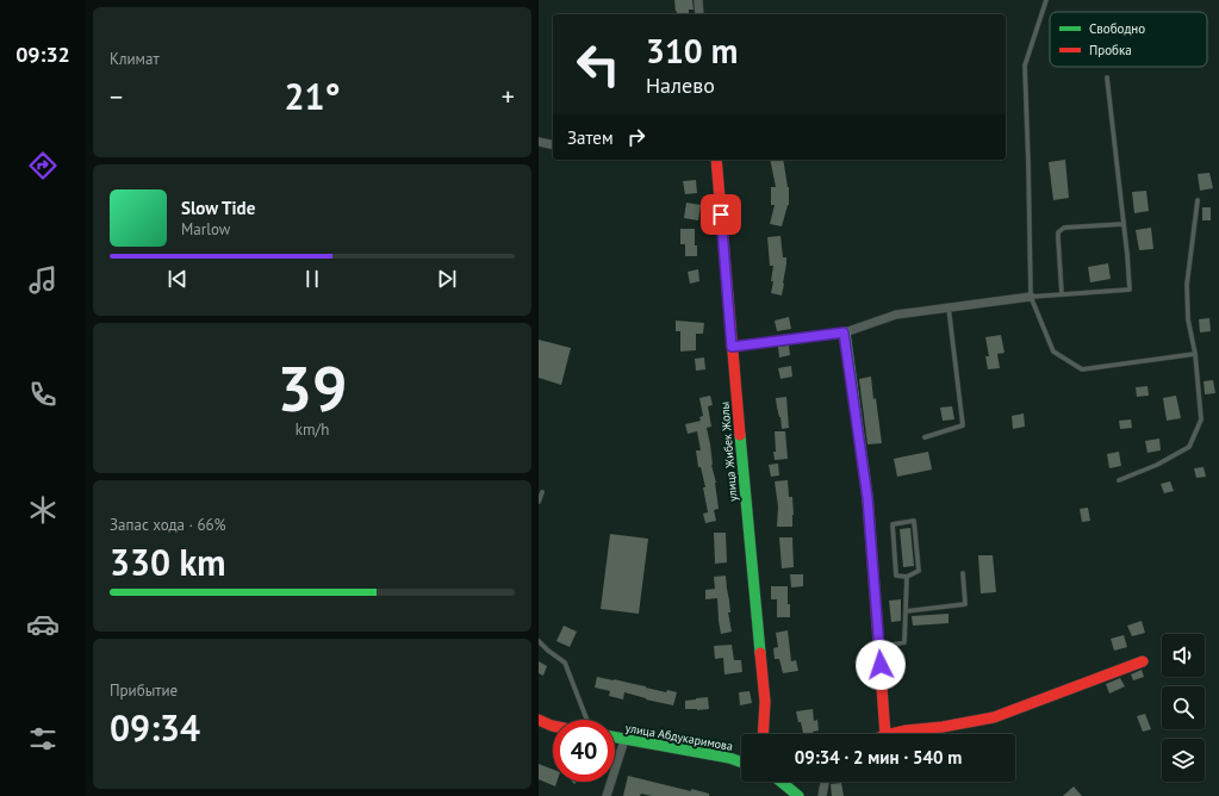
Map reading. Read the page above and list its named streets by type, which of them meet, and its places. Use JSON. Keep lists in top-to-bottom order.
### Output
{
  "streets": {
    "street": ["улица Жибек Жолы", "улица Абдукаримова"]
  },
  "legend": ["Свободно", "Пробка"],
  "page": {
    "tabs": "09:32",
    "tile": [
      "Климат",
      ["39", "km/h"],
      ["Запас хода · 66%", "330 km"],
      ["Прибытие", "09:34"]
    ],
    "turn": ["310 m", "Налево"],
    "heat": ["−", "21°", "+"],
    "then": "Затем",
    "song": ["Slow Tide", "Marlow"],
    "limit": "40",
    "trip": "09:34 · 2 мин · 540 m"
  }
}
